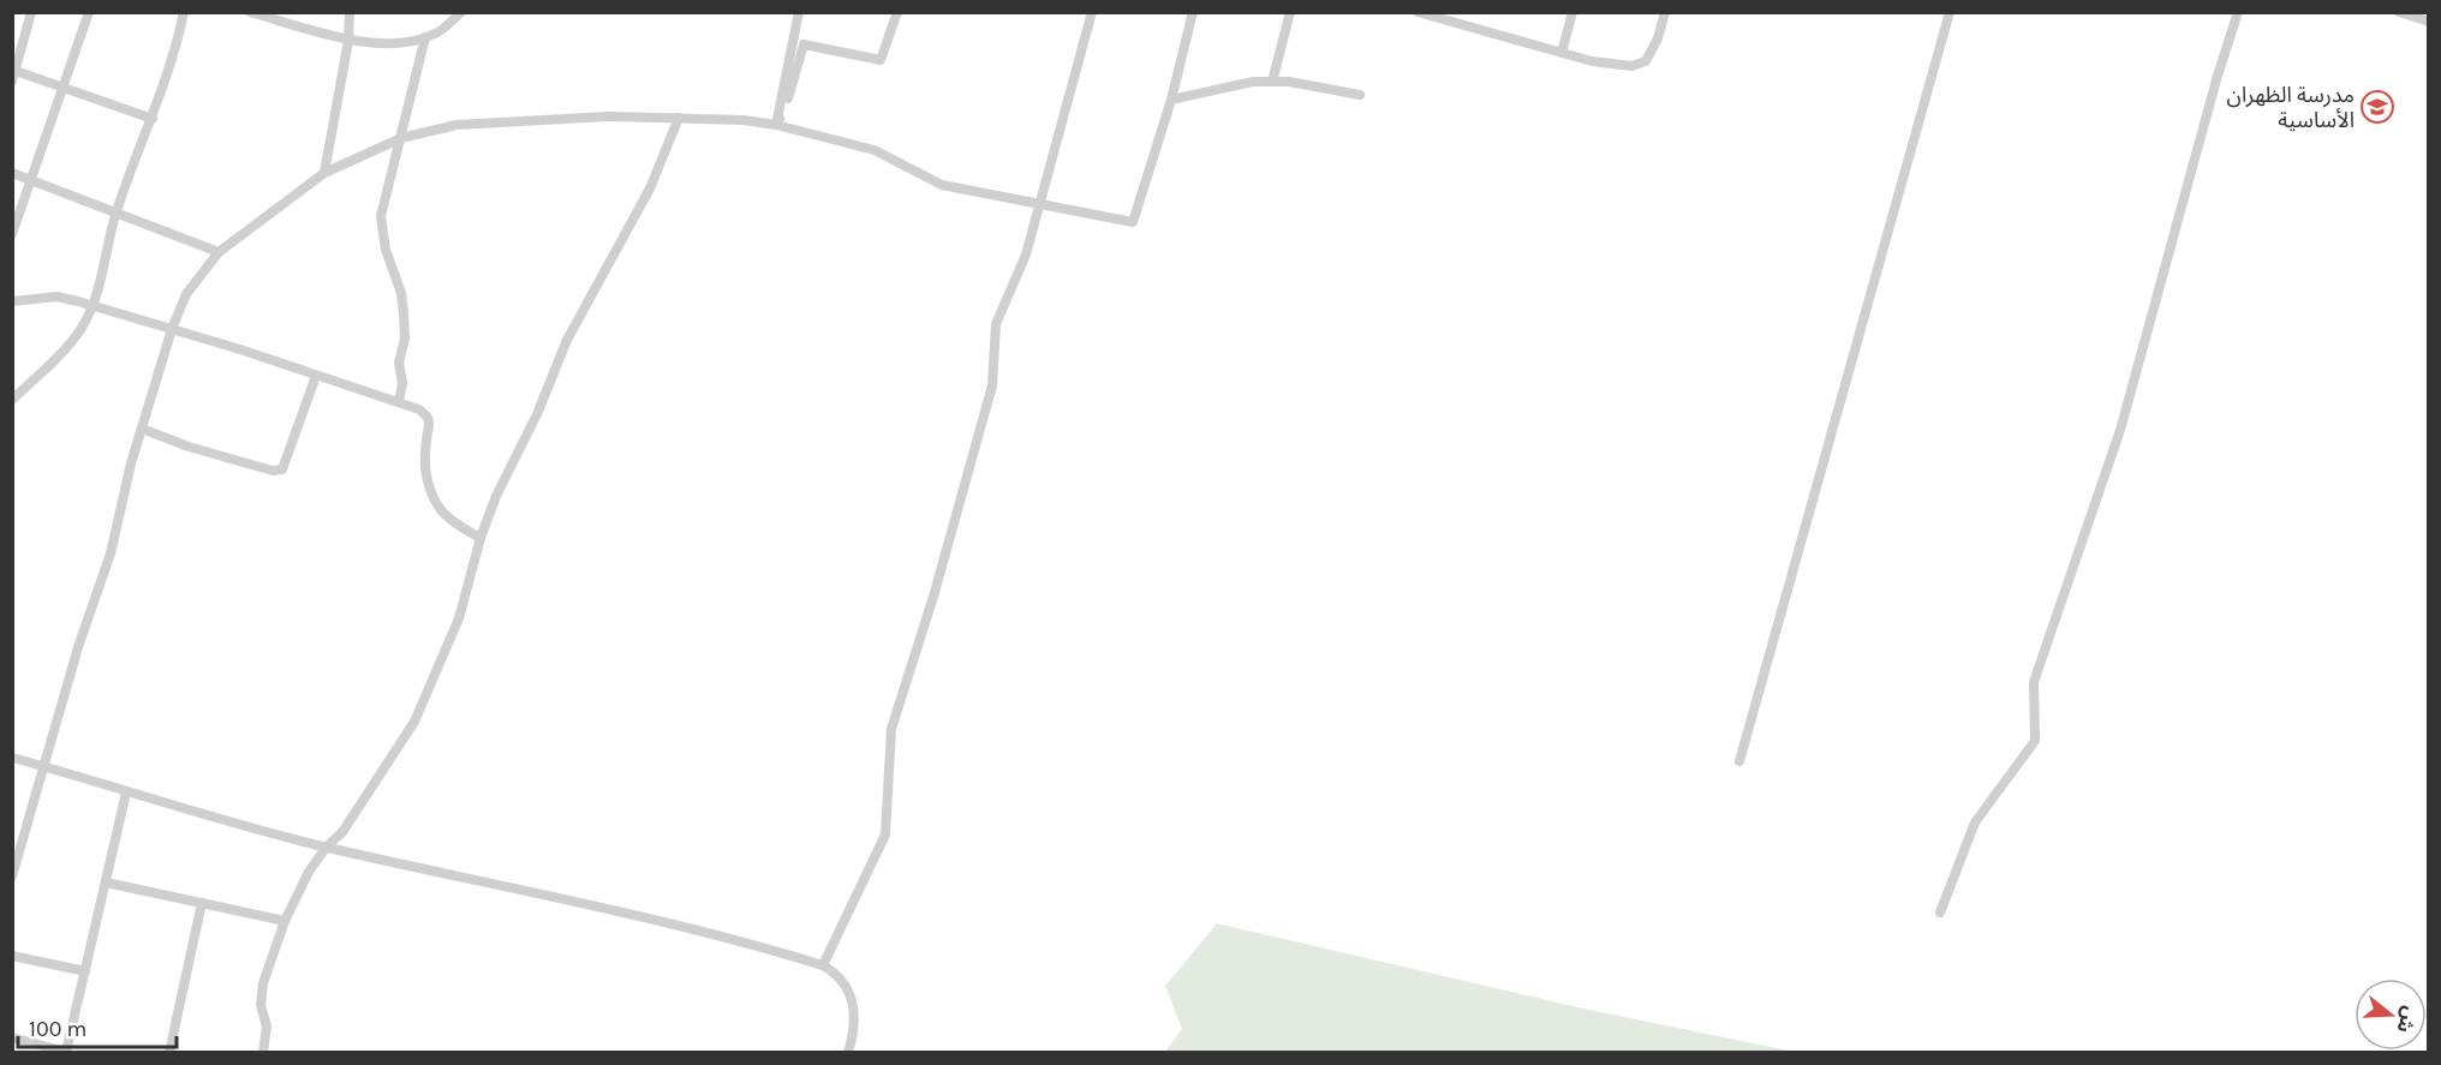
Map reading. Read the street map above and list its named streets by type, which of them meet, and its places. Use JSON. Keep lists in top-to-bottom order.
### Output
{
  "places": {
    "school or university": ["مدرسة الظهران الأساسية"]
  },
  "scale_bar": "100 m",
  "north": "right"
}
